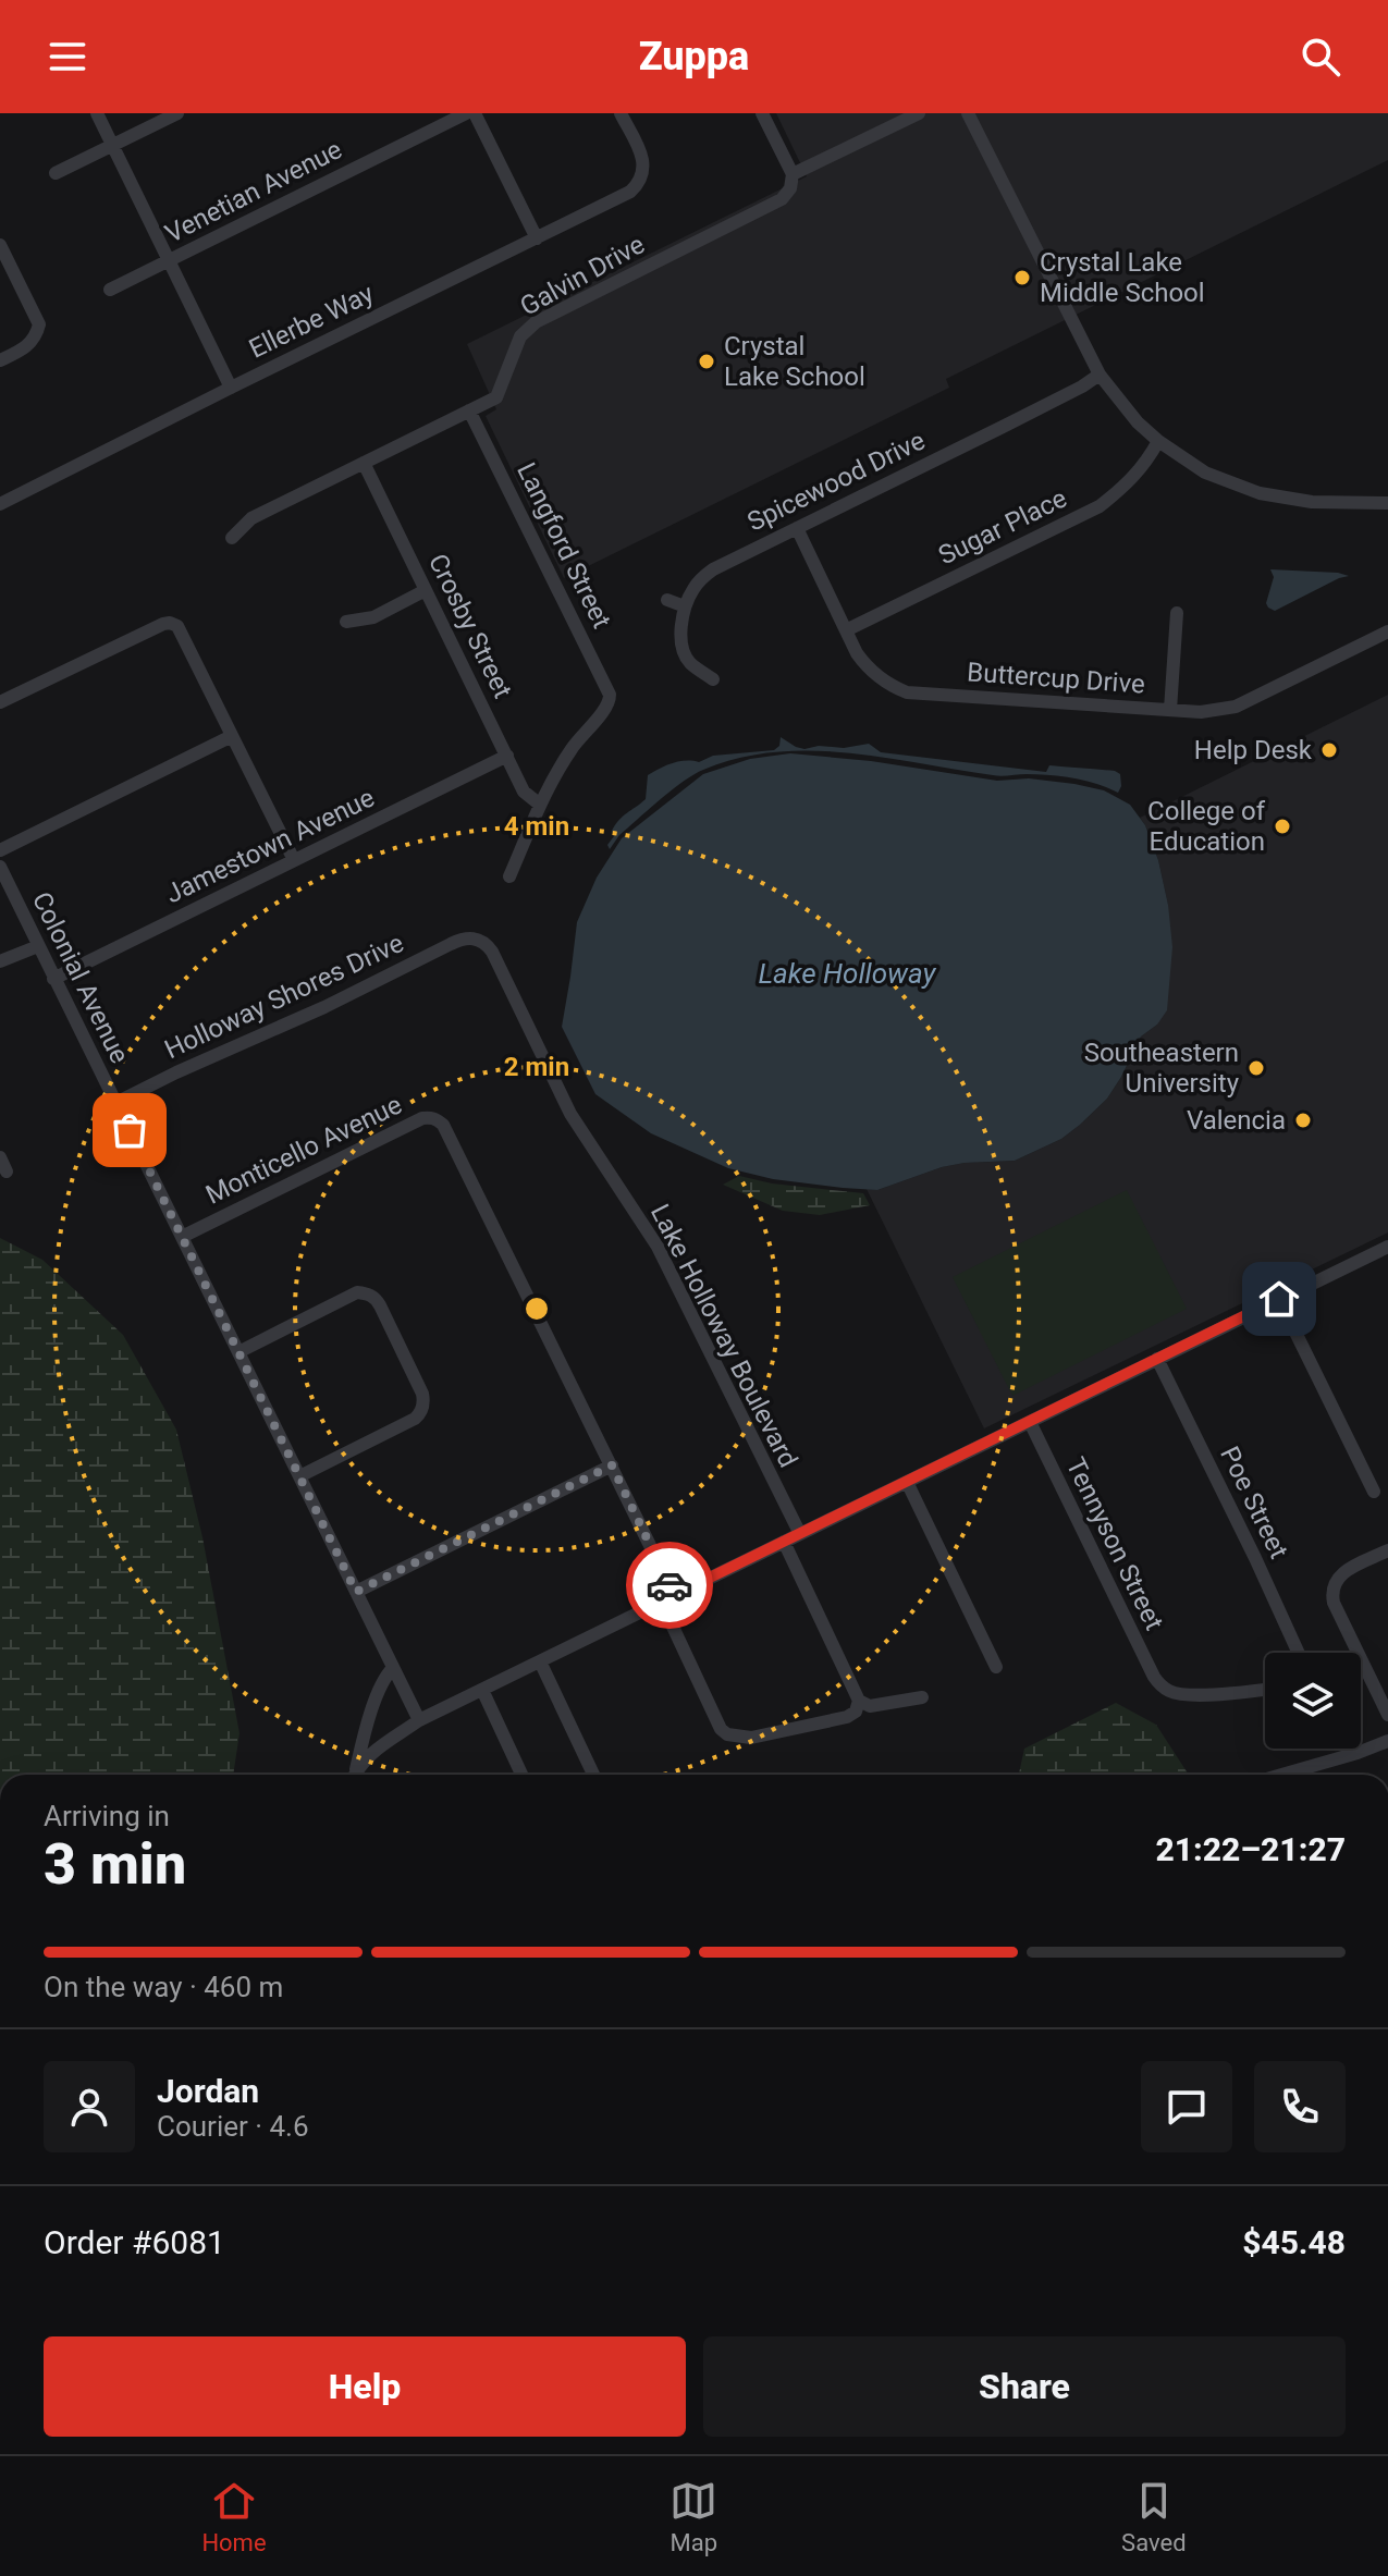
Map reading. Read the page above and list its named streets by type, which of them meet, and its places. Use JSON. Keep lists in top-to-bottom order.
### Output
{
  "streets": {
    "street": [
      "Venetian Avenue",
      "Galvin Drive",
      "Ellerbe Way",
      "Spicewood Drive",
      "Sugar Place",
      "Langford Street",
      "Crosby Street",
      "Buttercup Drive",
      "Jamestown Avenue",
      "Colonial Avenue",
      "Holloway Shores Drive",
      "Monticello Avenue",
      "Lake Holloway Boulevard",
      "Poe Street",
      "Tennyson Street"
    ]
  },
  "crossings": [
    ["Galvin Drive", "Langford Street"],
    ["Galvin Drive", "Crosby Street"],
    ["Spicewood Drive", "Buttercup Drive"],
    ["Sugar Place", "Buttercup Drive"],
    ["Langford Street", "Crosby Street"],
    ["Crosby Street", "Jamestown Avenue"],
    ["Jamestown Avenue", "Colonial Avenue"],
    ["Colonial Avenue", "Holloway Shores Drive"],
    ["Colonial Avenue", "Monticello Avenue"],
    ["Holloway Shores Drive", "Lake Holloway Boulevard"]
  ],
  "water": ["Lake Holloway"],
  "places": [
    "Crystal Lake Middle School",
    "Crystal Lake School",
    "Help Desk",
    "College of Education",
    "Southeastern University",
    "Valencia"
  ],
  "page": {
    "header": "Zuppa",
    "heading": ["3 min", "Arriving in", "21:22–21:27"],
    "panel": [
      "Jordan",
      "Courier · 4.6",
      "Order #6081",
      "$45.48"
    ],
    "bar": "On the way · 460 m",
    "buttons": ["Help", "Share"],
    "tabs": ["Home", "Map", "Saved"]
  },
  "rings": ["4 min", "2 min"]
}
